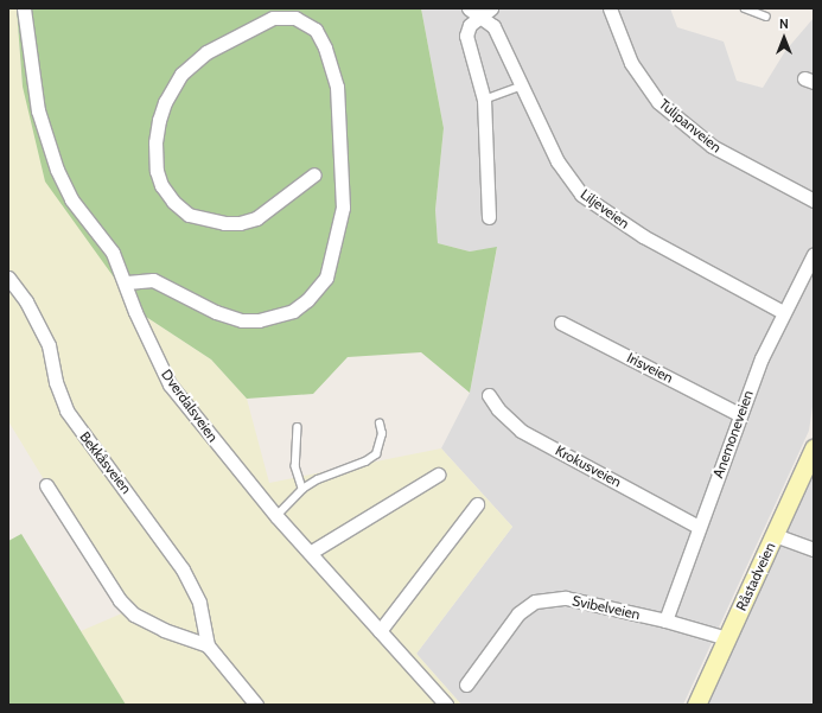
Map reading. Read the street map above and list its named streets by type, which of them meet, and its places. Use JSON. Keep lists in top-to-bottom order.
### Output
{
  "streets": {
    "main road": ["Råstadveien"],
    "street": [
      "Tulipanveien",
      "Liljeveien",
      "Irisveien",
      "Dverdalsveien",
      "Anemoneveien",
      "Bekkåsveien",
      "Krokusveien",
      "Svibelveien"
    ]
  },
  "crossings": [
    ["Liljeveien", "Anemoneveien"],
    ["Irisveien", "Anemoneveien"],
    ["Anemoneveien", "Krokusveien"],
    ["Anemoneveien", "Svibelveien"],
    ["Råstadveien", "Svibelveien"]
  ],
  "north": "top"
}
